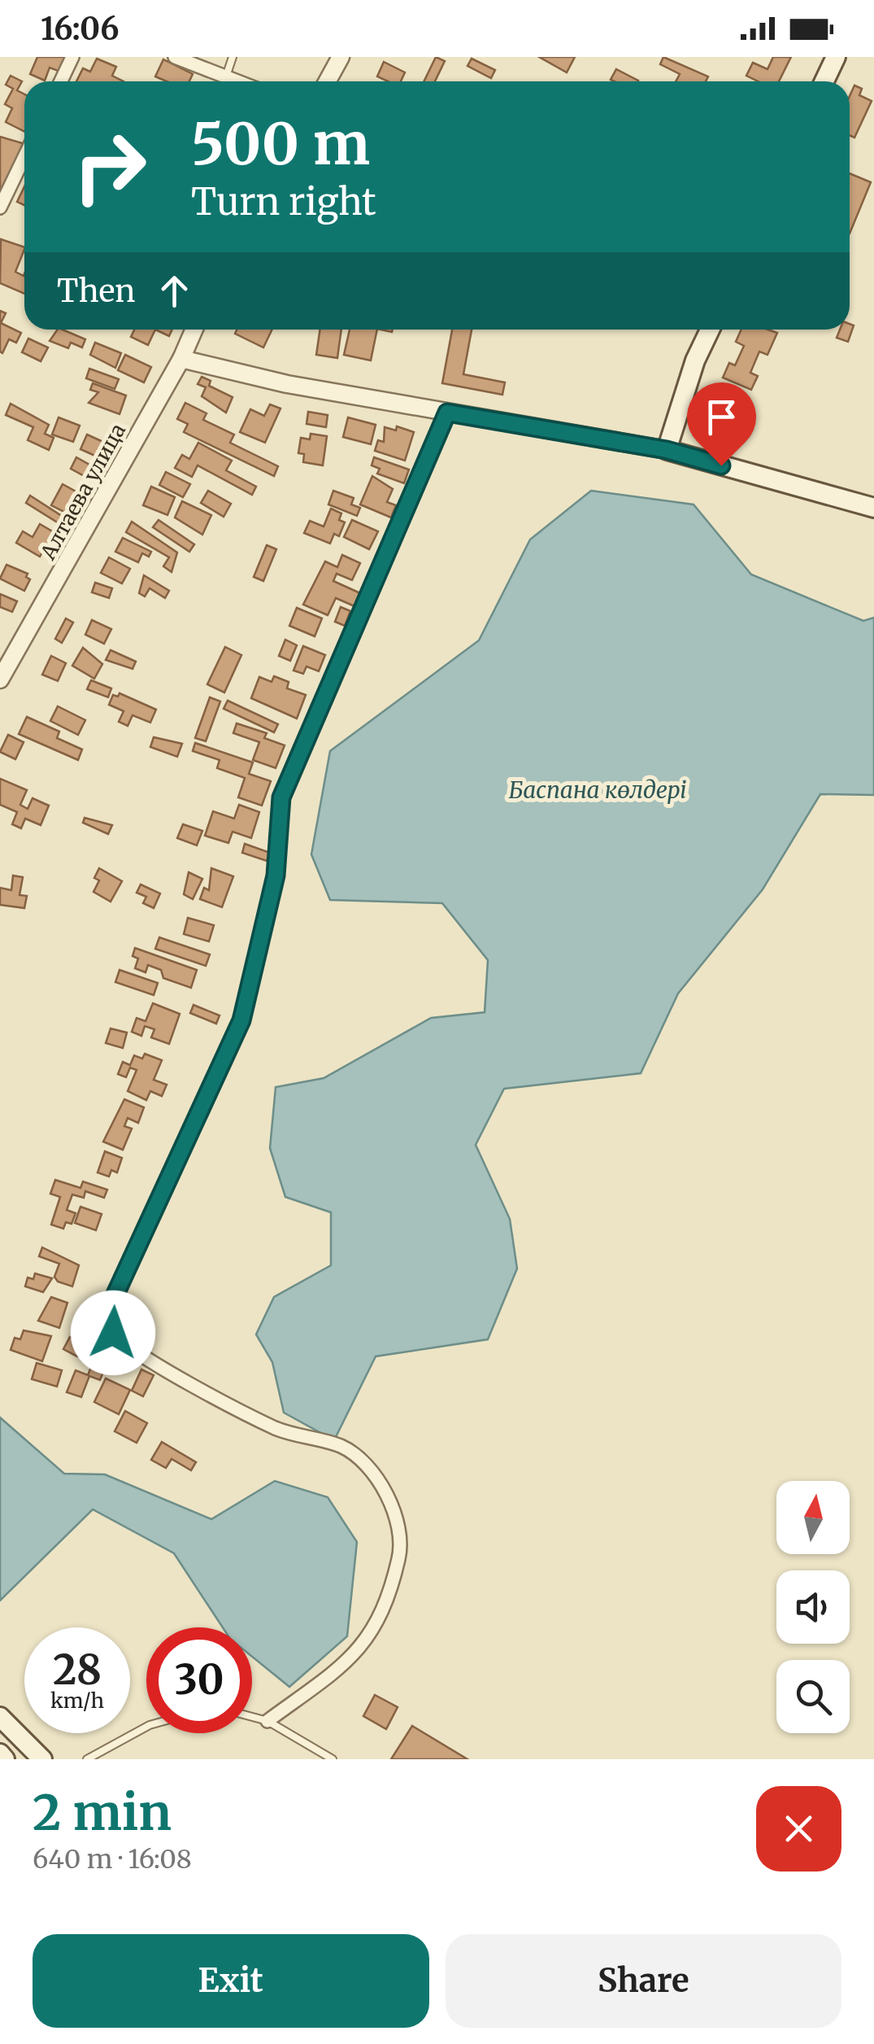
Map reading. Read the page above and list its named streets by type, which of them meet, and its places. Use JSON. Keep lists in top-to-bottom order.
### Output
{
  "streets": {
    "street": ["Алтаева улица"]
  },
  "water": ["Баспана көлдері"],
  "north": "top",
  "page": {
    "status": "16:06",
    "turn": ["500 m", "Turn right"],
    "then": "Then",
    "speed": "28 km/h",
    "limit": "30",
    "heading": ["2 min", "640 m · 16:08"],
    "buttons": ["Exit", "Share"]
  }
}
